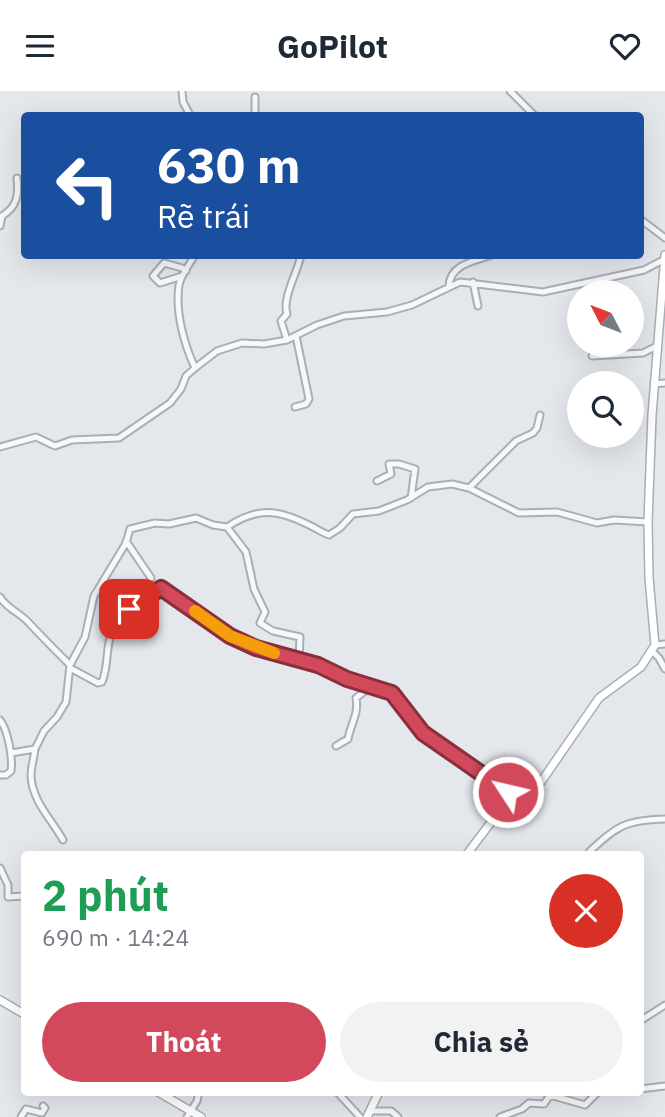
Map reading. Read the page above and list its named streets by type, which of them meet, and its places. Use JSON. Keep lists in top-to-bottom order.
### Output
{
  "north": "top left",
  "page": {
    "header": "GoPilot",
    "turn": ["630 m", "Rẽ trái"],
    "heading": ["2 phút", "690 m · 14:24"],
    "buttons": ["Thoát", "Chia sẻ"]
  }
}
